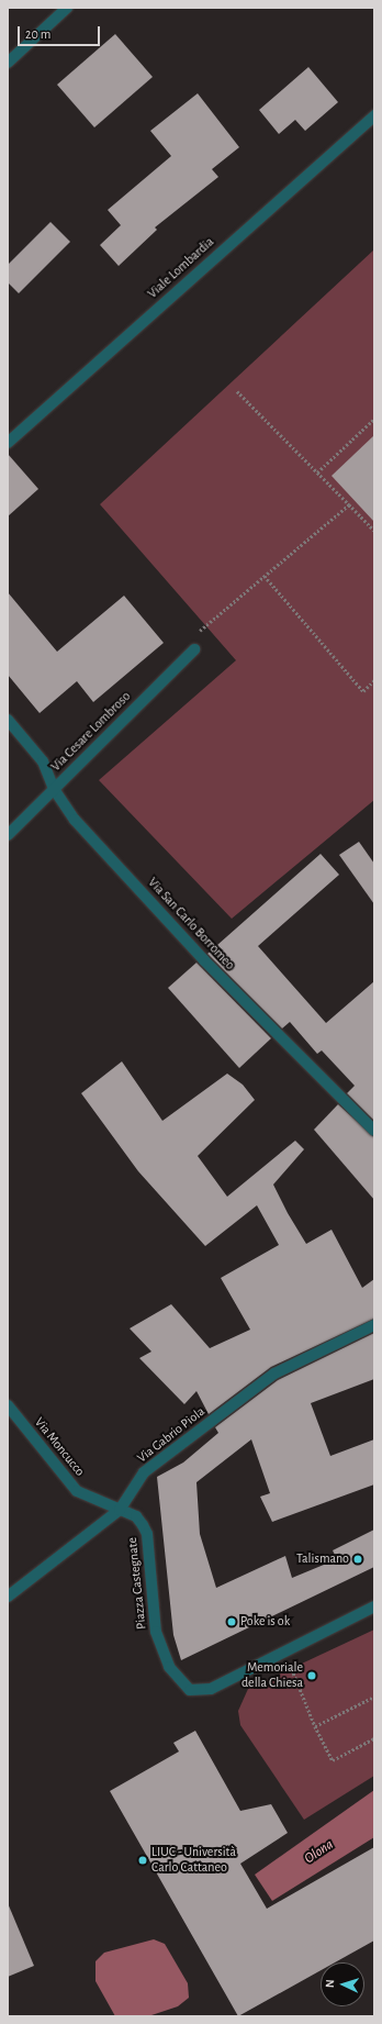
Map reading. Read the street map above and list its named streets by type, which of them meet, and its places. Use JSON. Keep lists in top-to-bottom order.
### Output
{
  "streets": {
    "street": [
      "Viale Lombardia",
      "Via Cesare Lombroso",
      "Via San Carlo Borromeo",
      "Via Gabrio Piola",
      "Via Moncucco",
      "Piazza Castegnate"
    ]
  },
  "crossings": [
    ["Via Cesare Lombroso", "Via San Carlo Borromeo"],
    ["Via Gabrio Piola", "Via Moncucco"],
    ["Via Gabrio Piola", "Piazza Castegnate"],
    ["Via Moncucco", "Piazza Castegnate"]
  ],
  "water": ["Olona"],
  "places": [
    "Talismano",
    "Poke is ok",
    "Memoriale della Chiesa",
    "LIUC - Università Carlo Cattaneo"
  ],
  "scale_bar": "20 m",
  "north": "left"
}
